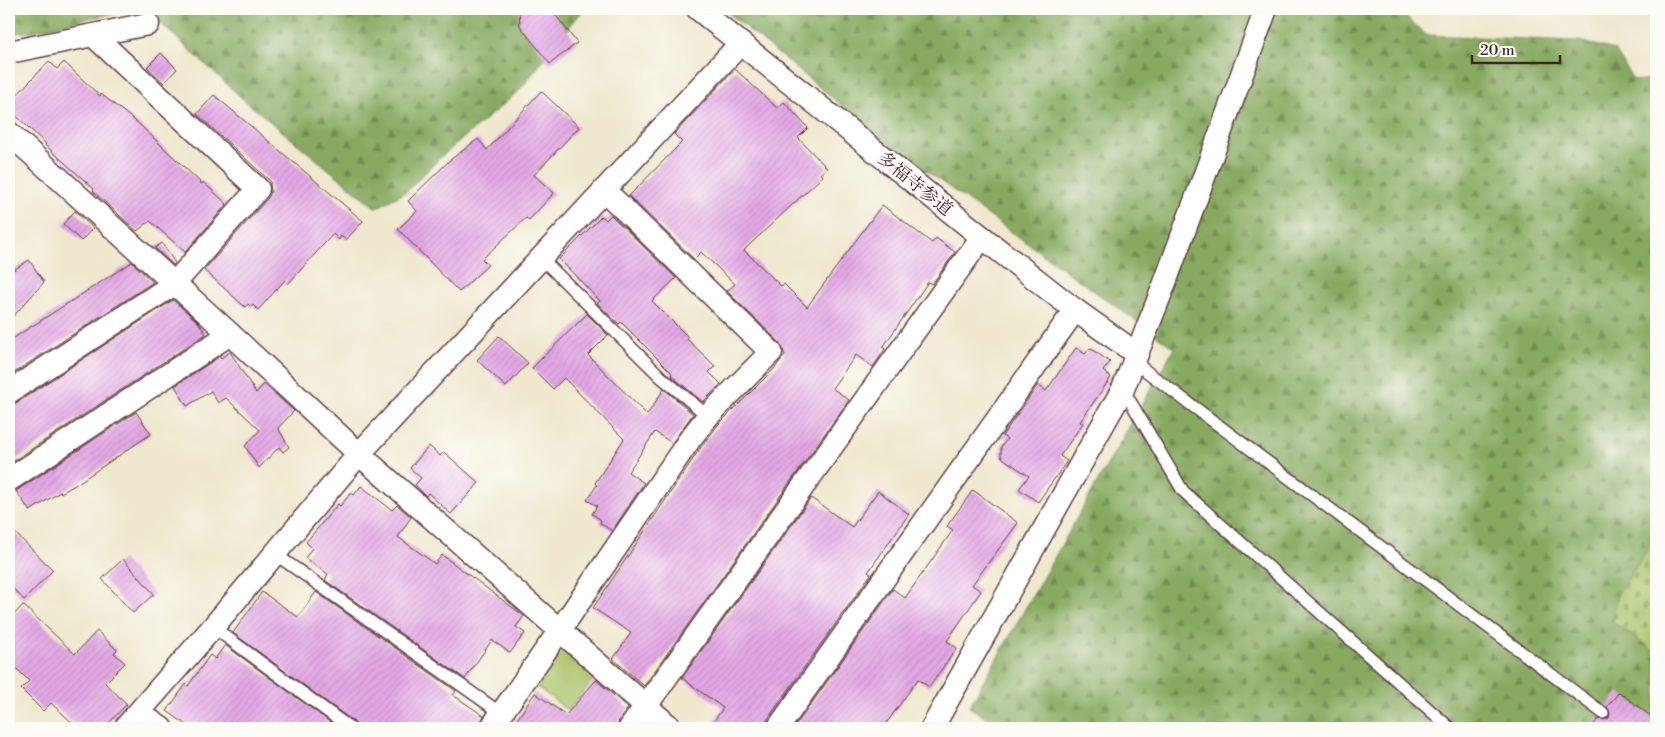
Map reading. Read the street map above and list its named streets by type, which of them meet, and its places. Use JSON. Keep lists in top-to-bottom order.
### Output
{
  "streets": {
    "street": ["多福寺参道"]
  },
  "scale_bar": "20 m"
}
